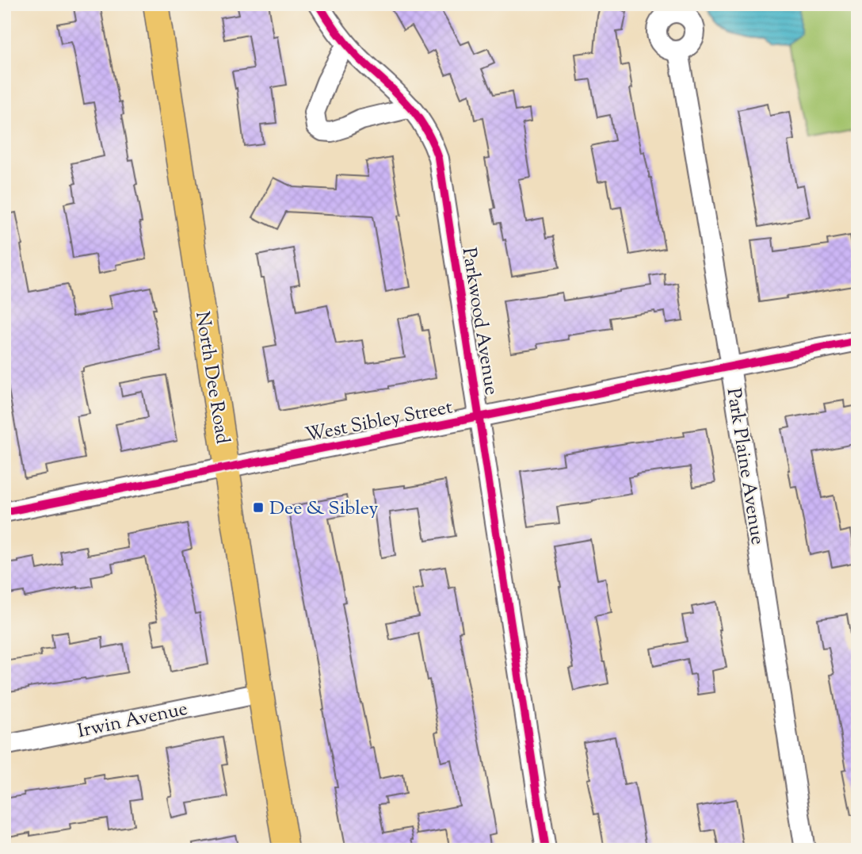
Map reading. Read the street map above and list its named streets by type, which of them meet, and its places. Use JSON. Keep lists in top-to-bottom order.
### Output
{
  "streets": {
    "main road": ["North Dee Road"],
    "street": [
      "Parkwood Avenue",
      "West Sibley Street",
      "Park Plaine Avenue",
      "Irwin Avenue"
    ]
  },
  "crossings": [
    ["Parkwood Avenue", "West Sibley Street"],
    ["North Dee Road", "West Sibley Street"],
    ["North Dee Road", "Irwin Avenue"],
    ["West Sibley Street", "Park Plaine Avenue"]
  ],
  "places": {
    "transit": ["Dee & Sibley"]
  }
}
